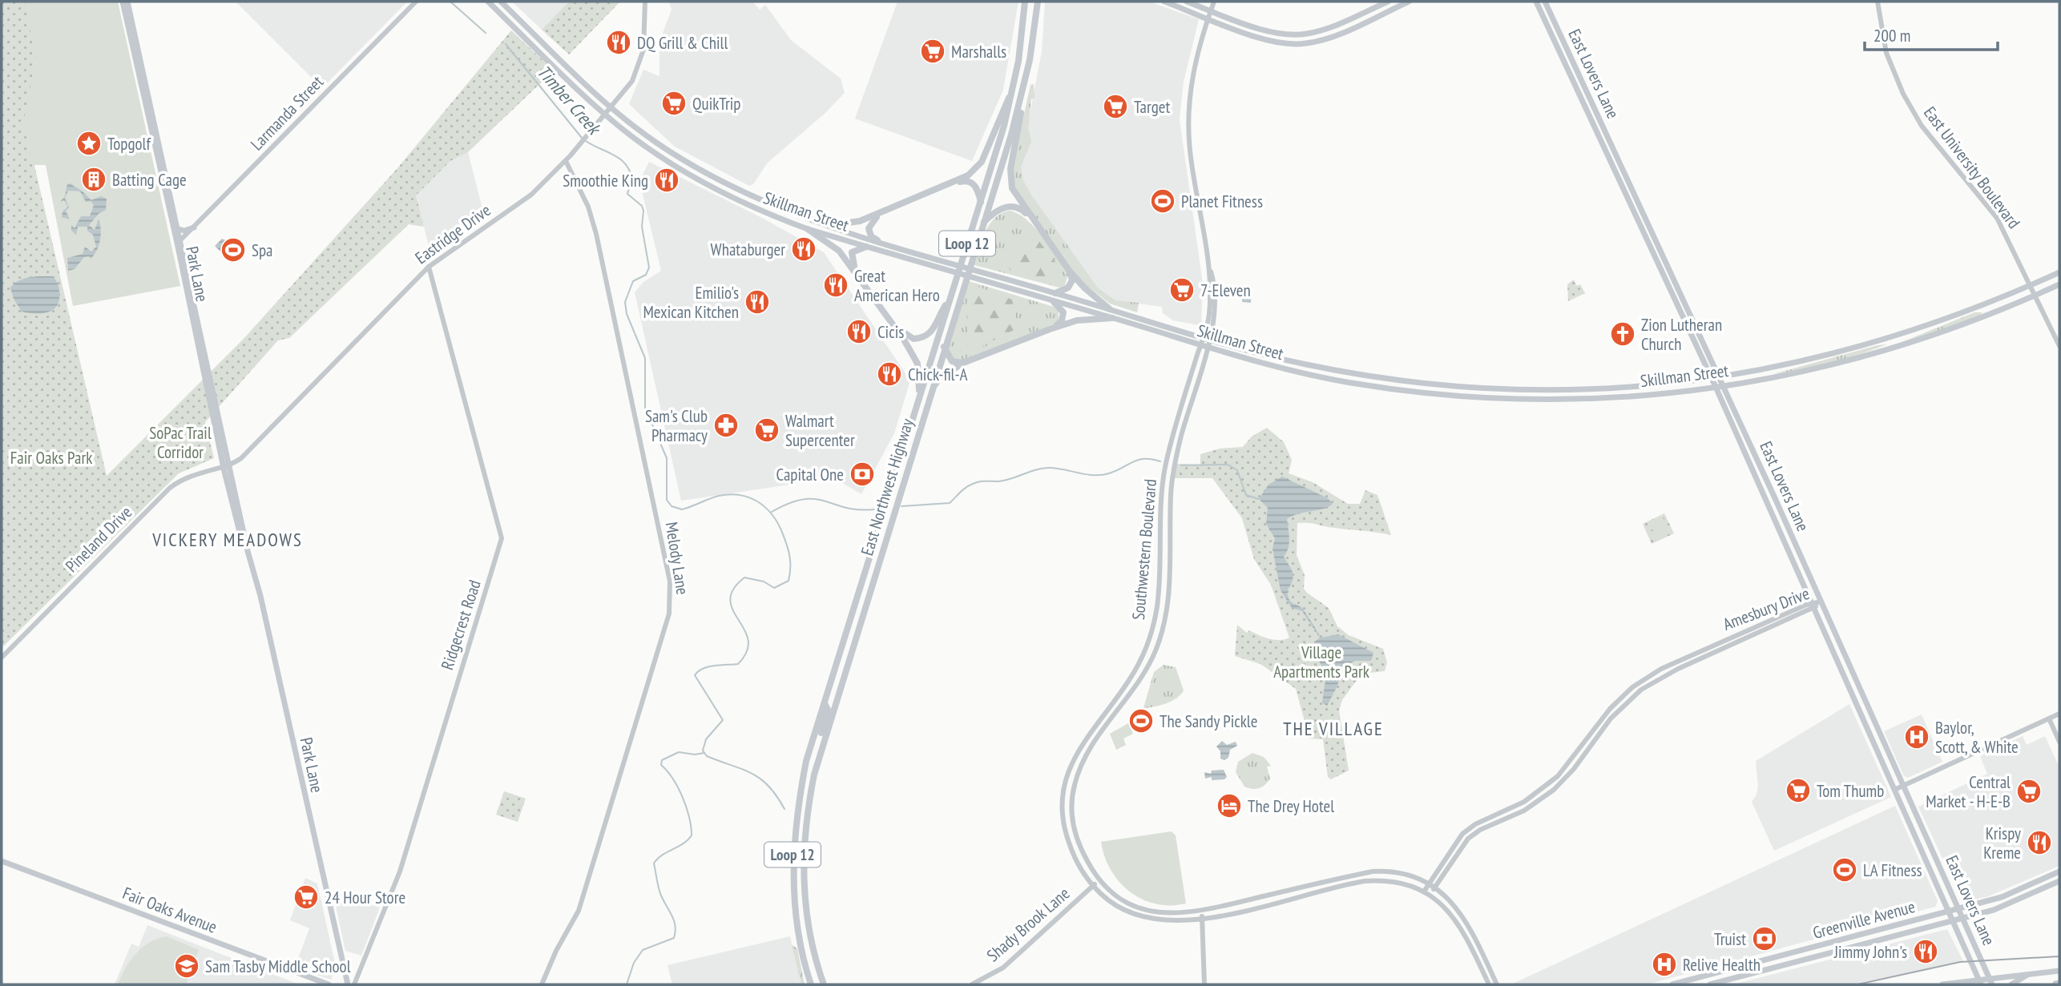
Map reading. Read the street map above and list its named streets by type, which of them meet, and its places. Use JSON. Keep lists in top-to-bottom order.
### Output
{
  "streets": {
    "main road": [
      "East Lovers Lane",
      "Skillman Street",
      "Loop 12",
      "Park Lane",
      "East Northwest Highway",
      "Fair Oaks Avenue",
      "Greenville Avenue"
    ],
    "street": [
      "Larmanda Street",
      "East University Boulevard",
      "Eastridge Drive",
      "Pineland Drive",
      "Southwestern Boulevard",
      "Melody Lane",
      "Amesbury Drive",
      "Ridgecrest Road",
      "Shady Brook Lane"
    ]
  },
  "crossings": [
    ["East Lovers Lane", "Skillman Street"],
    ["East Lovers Lane", "Amesbury Drive"],
    ["East Lovers Lane", "Greenville Avenue"],
    ["Larmanda Street", "Park Lane"],
    ["East University Boulevard", "Skillman Street"],
    ["Skillman Street", "Eastridge Drive"],
    ["Skillman Street", "Southwestern Boulevard"],
    ["Eastridge Drive", "Park Lane"],
    ["Eastridge Drive", "Pineland Drive"],
    ["Eastridge Drive", "Melody Lane"],
    ["Eastridge Drive", "Ridgecrest Road"],
    ["Park Lane", "Pineland Drive"],
    ["Southwestern Boulevard", "Amesbury Drive"],
    ["Southwestern Boulevard", "Shady Brook Lane"]
  ],
  "districts": ["VICKERY MEADOWS", "THE VILLAGE"],
  "water": ["Timber Creek"],
  "parks": ["SoPac Trail Corridor", "Fair Oaks Park", "Village Apartments Park"],
  "places": {
    "restaurant": [
      "DQ Grill & Chill",
      "Smoothie King",
      "Whataburger",
      "Great American Hero",
      "Emilio's Mexican Kitchen",
      "Cicis",
      "Chick-fil-A",
      "Krispy Kreme",
      "Jimmy John's"
    ],
    "supermarket": [
      "Marshalls",
      "QuikTrip",
      "Target",
      "7-Eleven",
      "Walmart Supercenter",
      "Tom Thumb",
      "Central Market - H-E-B",
      "24 Hour Store"
    ],
    "place": ["Topgolf"],
    "building": ["Batting Cage"],
    "sports": [
      "Planet Fitness",
      "Spa",
      "The Sandy Pickle",
      "LA Fitness"
    ],
    "church": ["Zion Lutheran Church"],
    "pharmacy": ["Sam's Club Pharmacy"],
    "bank": ["Capital One", "Truist"],
    "hospital": ["Baylor, Scott, & White", "Relive Health"],
    "hotel": ["The Drey Hotel"],
    "school or university": ["Sam Tasby Middle School"]
  },
  "scale_bar": "200 m"
}
